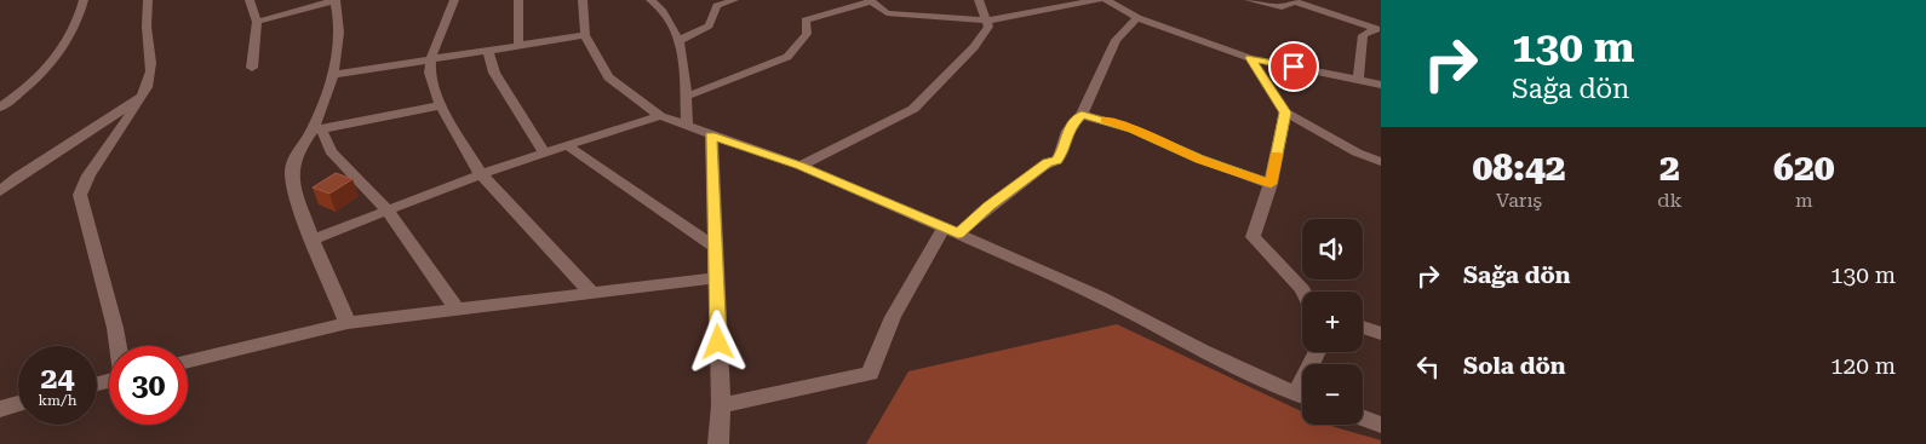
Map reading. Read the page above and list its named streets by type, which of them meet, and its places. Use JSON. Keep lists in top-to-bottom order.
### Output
{
  "page": {
    "turn": ["130 m", "Sağa dön"],
    "eta": [
      "08:42",
      "Varış",
      "2",
      "dk",
      "620",
      "m"
    ],
    "map_buttons": ["+", "−"],
    "list": [
      {
        "name": "Sağa dön",
        "value": "130 m"
      },
      {
        "name": "Sola dön",
        "value": "120 m"
      }
    ],
    "speed": "24 km/h",
    "limit": "30"
  }
}
